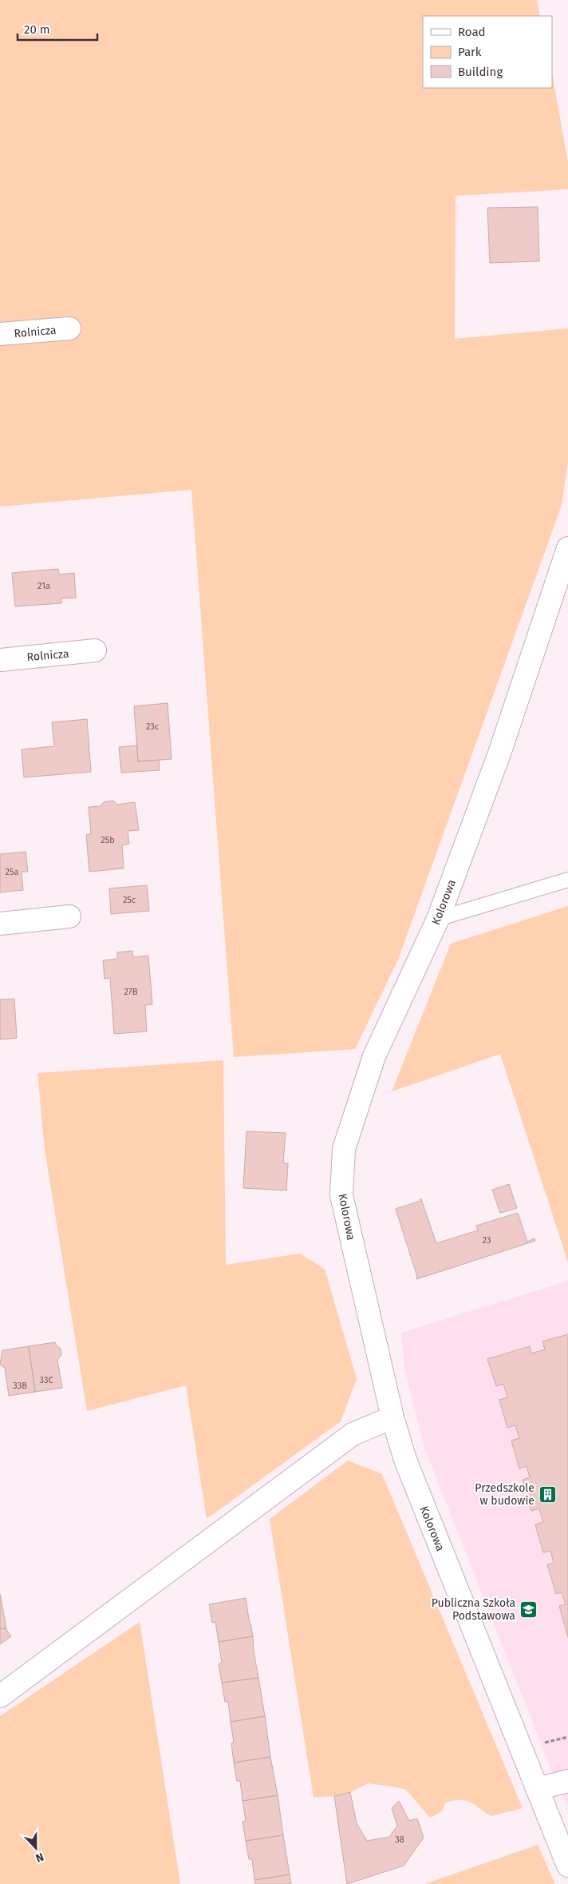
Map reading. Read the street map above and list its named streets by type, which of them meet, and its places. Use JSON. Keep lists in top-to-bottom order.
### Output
{
  "streets": {
    "street": ["Rolnicza", "Kolorowa"]
  },
  "places": {
    "building": ["Przedszkole w budowie"],
    "school or university": ["Publiczna Szkoła Podstawowa"]
  },
  "house_numbers": [
    "21a",
    "23c",
    "25b",
    "25a",
    "25c",
    "27B",
    "23",
    "33C",
    "33B",
    "38"
  ],
  "legend": ["Road", "Park", "Building"],
  "scale_bar": "20 m",
  "north": "bottom"
}
